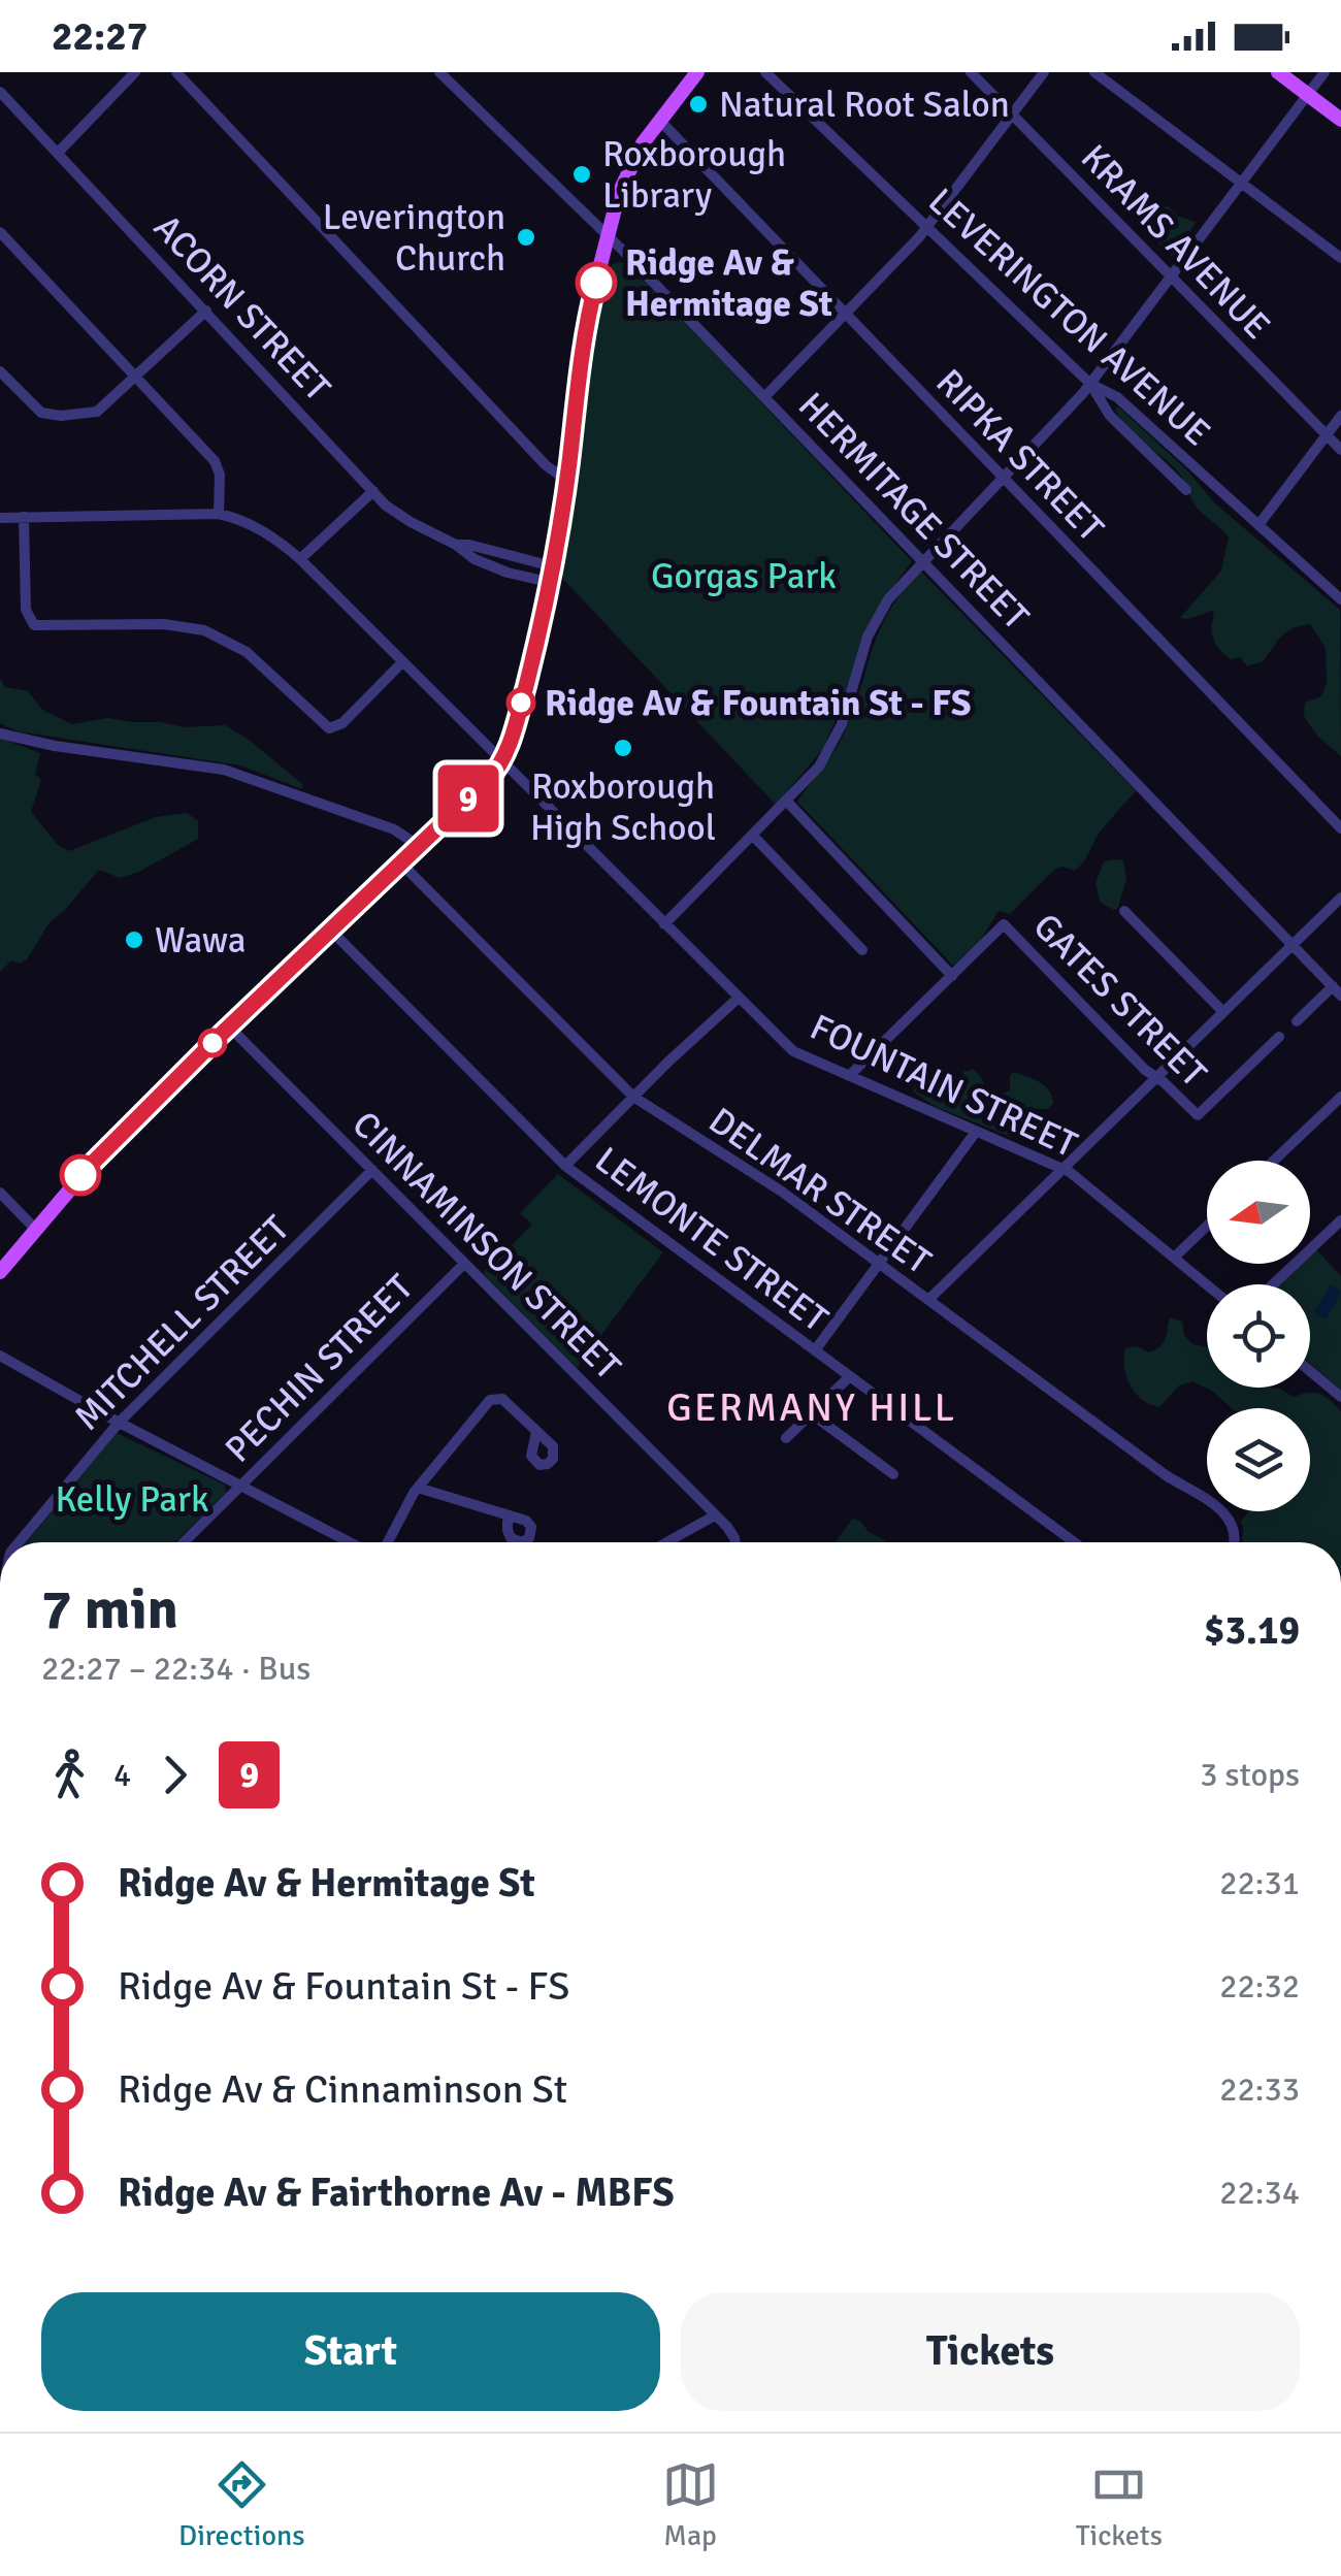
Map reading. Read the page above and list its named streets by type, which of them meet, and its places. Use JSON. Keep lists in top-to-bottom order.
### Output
{
  "streets": {
    "street": [
      "KRAMS AVENUE",
      "ACORN STREET",
      "LEVERINGTON AVENUE",
      "RIPKA STREET",
      "HERMITAGE STREET",
      "GATES STREET",
      "FOUNTAIN STREET",
      "DELMAR STREET",
      "LEMONTE STREET",
      "CINNAMINSON STREET",
      "MITCHELL STREET",
      "PECHIN STREET"
    ]
  },
  "crossings": [
    ["CINNAMINSON STREET", "MITCHELL STREET"],
    ["CINNAMINSON STREET", "PECHIN STREET"]
  ],
  "districts": ["GERMANY HILL"],
  "parks": ["Gorgas Park", "Kelly Park"],
  "places": [
    "Natural Root Salon",
    "Roxborough Library",
    "Leverington Church",
    "Ridge Av & Hermitage St",
    "Ridge Av & Fountain St - FS",
    "Roxborough High School",
    "Wawa"
  ],
  "lines": ["bus line 9"],
  "north": "left",
  "page": {
    "status": "22:27",
    "on_map": "9",
    "heading": ["7 min", "22:27 – 22:34 · Bus", "$3.19"],
    "legs": ["4", "9", "3 stops"],
    "list": [
      {
        "name": "Ridge Av & Hermitage St",
        "value": "22:31"
      },
      {
        "name": "Ridge Av & Fountain St - FS",
        "value": "22:32"
      },
      {
        "name": "Ridge Av & Cinnaminson St",
        "value": "22:33"
      },
      {
        "name": "Ridge Av & Fairthorne Av - MBFS",
        "value": "22:34"
      }
    ],
    "buttons": ["Start", "Tickets"],
    "tabs": ["Directions", "Map", "Tickets"]
  }
}
